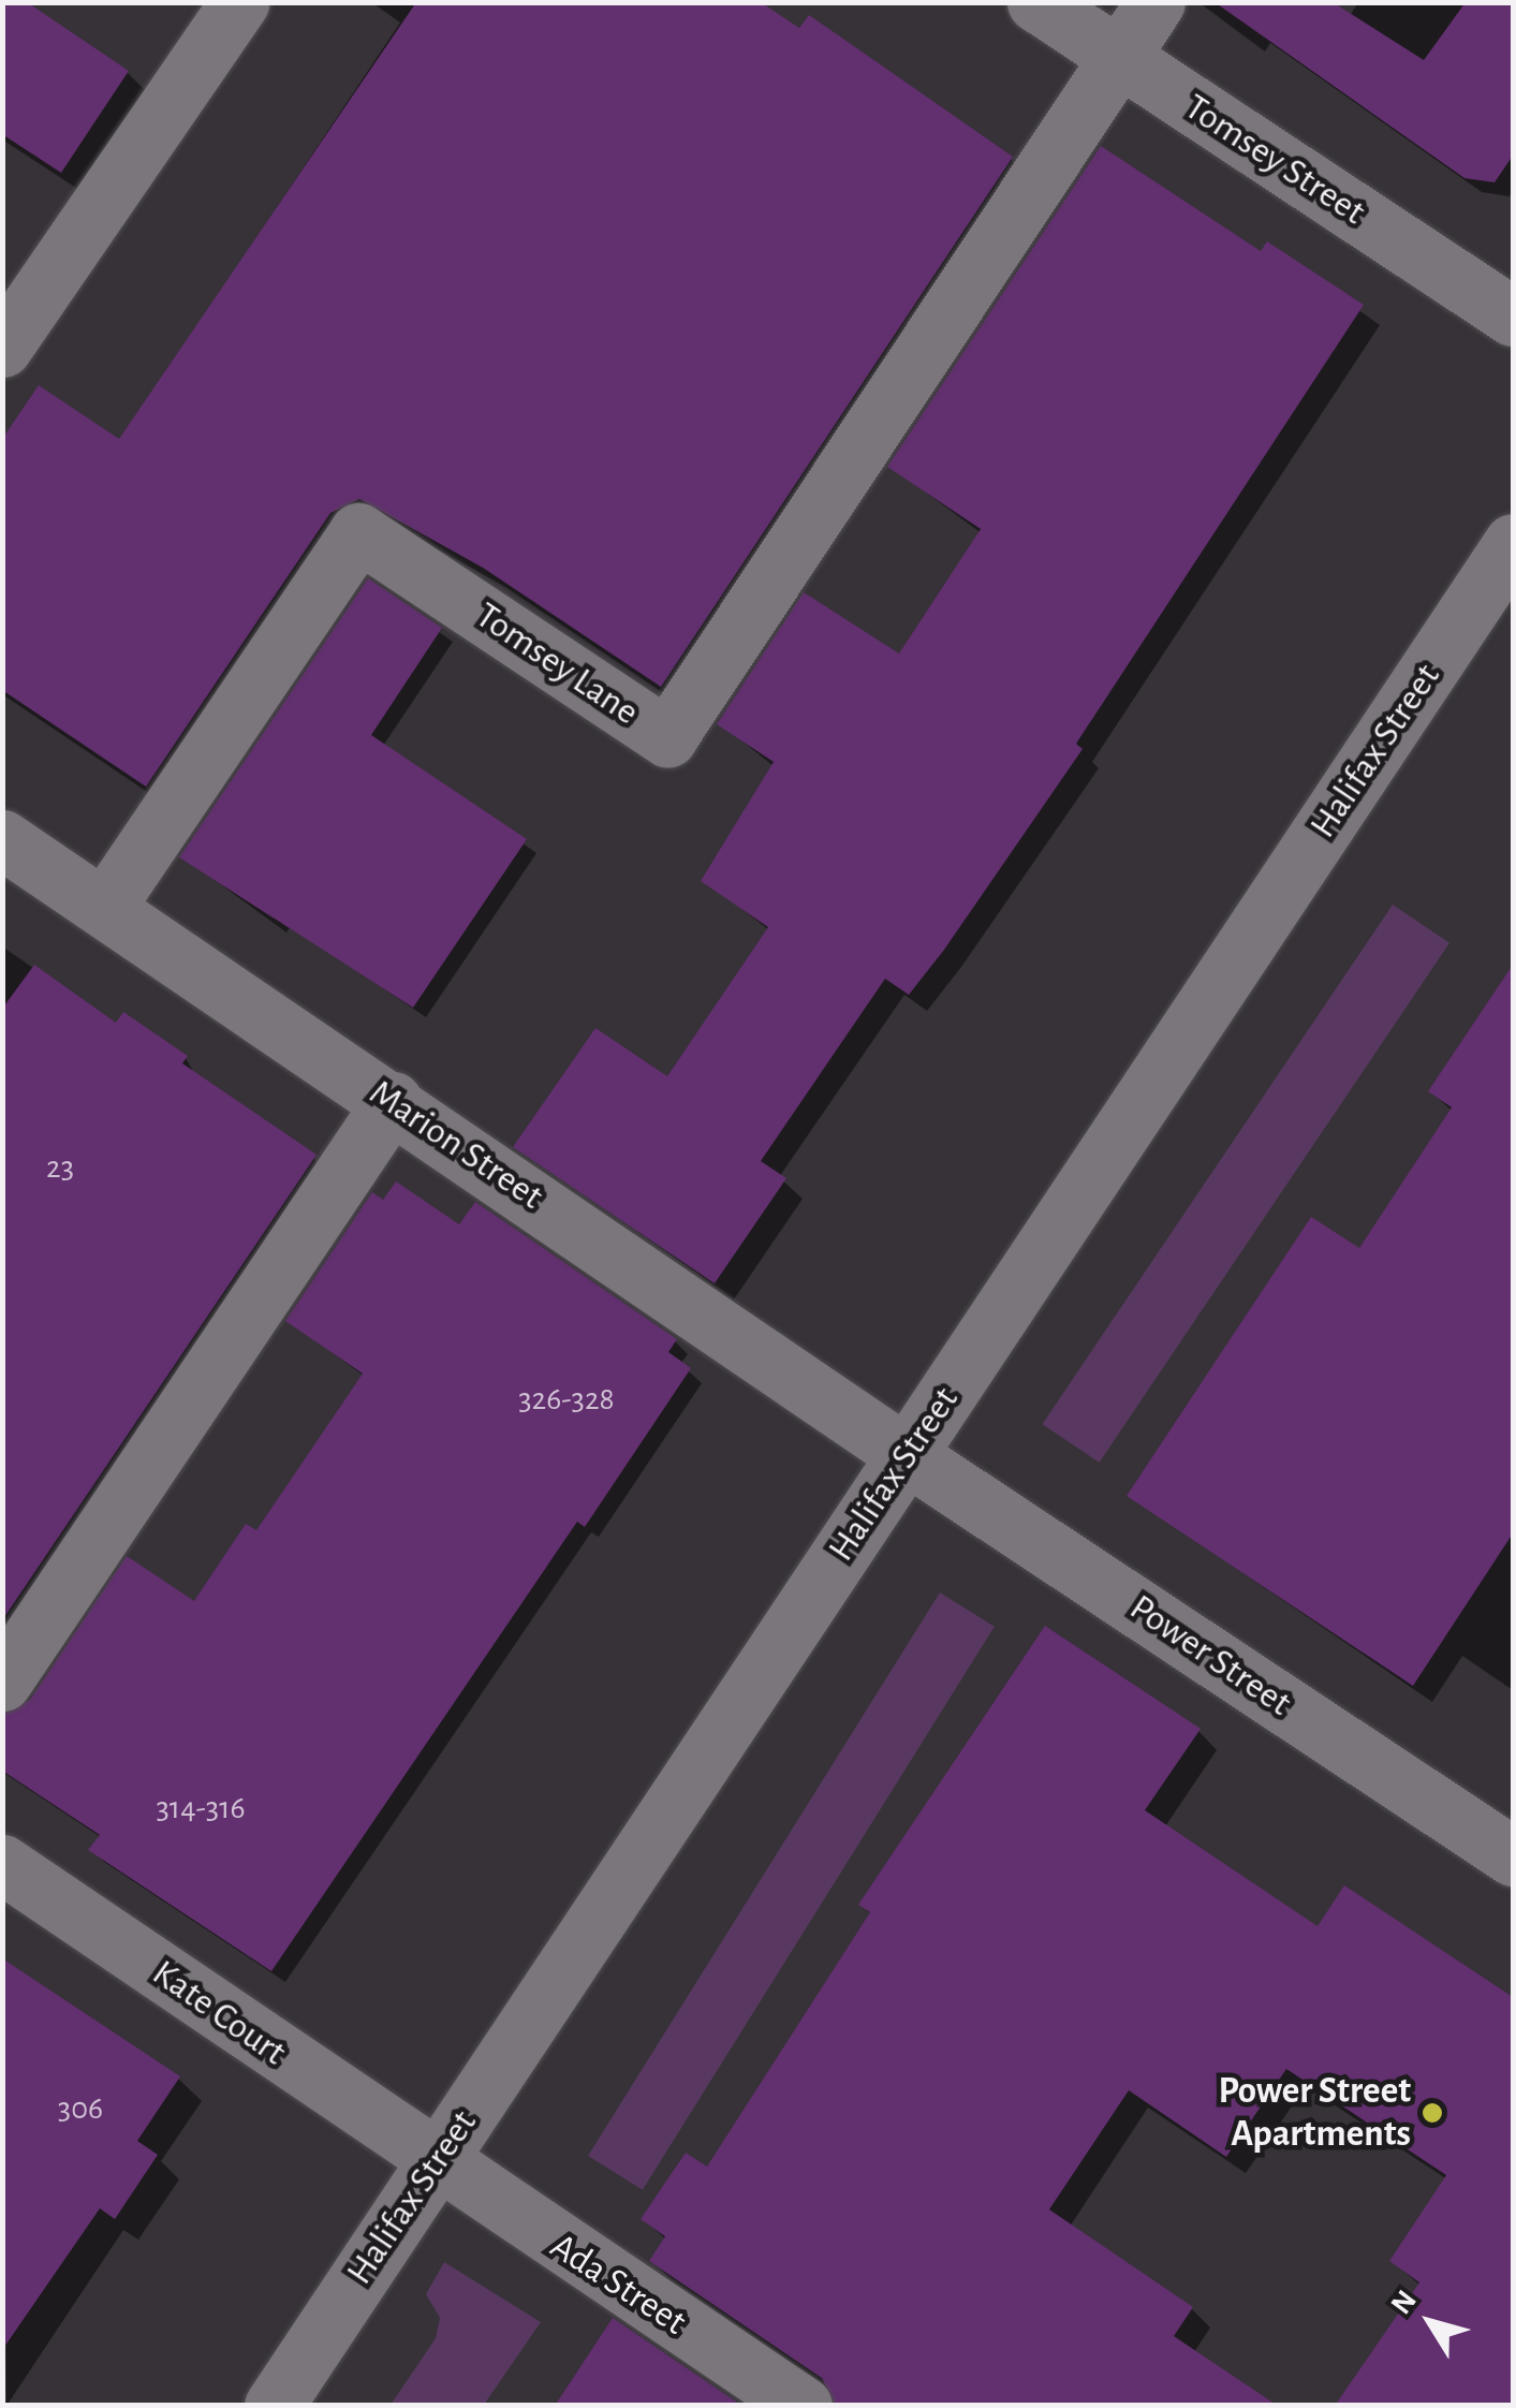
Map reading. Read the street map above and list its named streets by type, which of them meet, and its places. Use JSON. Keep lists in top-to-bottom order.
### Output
{
  "streets": {
    "street": [
      "Tomsey Street",
      "Tomsey Lane",
      "Halifax Street",
      "Marion Street",
      "Power Street",
      "Kate Court",
      "Ada Street"
    ]
  },
  "crossings": [
    ["Tomsey Street", "Tomsey Lane"],
    ["Tomsey Lane", "Marion Street"],
    ["Halifax Street", "Marion Street"],
    ["Halifax Street", "Power Street"],
    ["Halifax Street", "Kate Court"],
    ["Halifax Street", "Ada Street"],
    ["Marion Street", "Power Street"],
    ["Kate Court", "Ada Street"]
  ],
  "places": ["Power Street Apartments"],
  "house_numbers": [
    "23",
    "326-328",
    "314-316",
    "306"
  ],
  "north": "top left"
}
